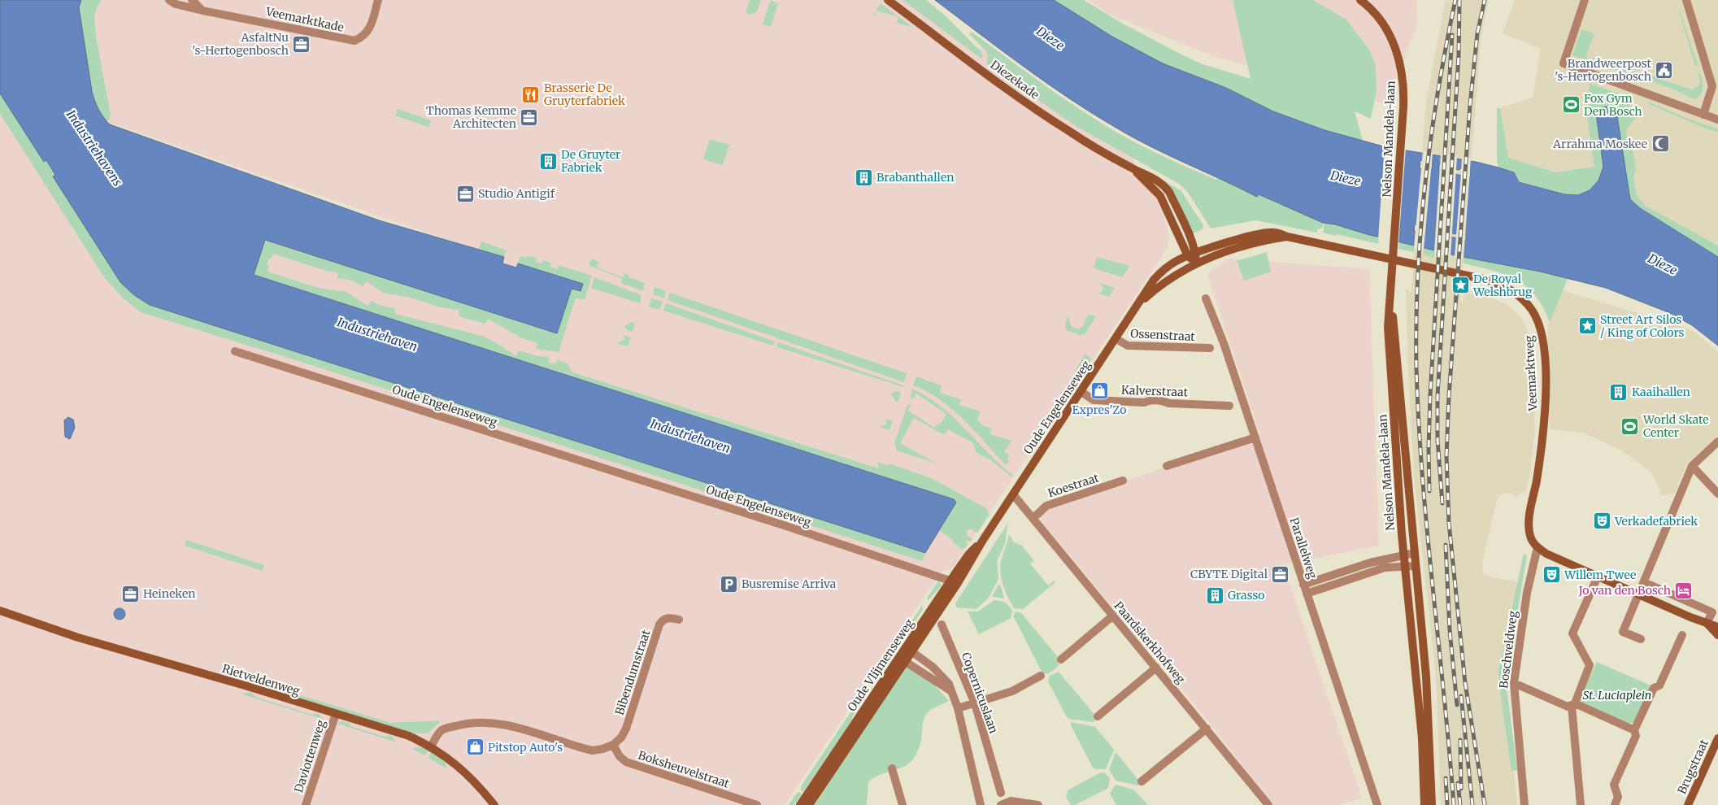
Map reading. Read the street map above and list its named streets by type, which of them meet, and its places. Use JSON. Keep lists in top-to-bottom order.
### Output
{
  "streets": {
    "street": [
      "Veemarktkade",
      "Diezekade",
      "Nelson Mandela-laan",
      "Ossenstraat",
      "Veemarktweg",
      "Kalverstraat",
      "Oude Engelenseweg",
      "Koestraat",
      "Parallelweg",
      "Paardskerkhofweg",
      "Boschveldweg",
      "Oude Vlijmenseweg",
      "Bibendumstraat",
      "Rietveldenweg",
      "Copernicuslaan",
      "Daviottenweg",
      "Brugstraat",
      "Boksheuvelstraat"
    ]
  },
  "crossings": [
    ["Diezekade", "Veemarktweg"],
    ["Diezekade", "Oude Engelenseweg"],
    ["Ossenstraat", "Oude Engelenseweg"],
    ["Veemarktweg", "Oude Engelenseweg"],
    ["Veemarktweg", "Boschveldweg"],
    ["Kalverstraat", "Oude Engelenseweg"],
    ["Oude Engelenseweg", "Paardskerkhofweg"],
    ["Oude Engelenseweg", "Oude Vlijmenseweg"],
    ["Koestraat", "Paardskerkhofweg"],
    ["Bibendumstraat", "Boksheuvelstraat"],
    ["Rietveldenweg", "Daviottenweg"]
  ],
  "water": ["Dieze", "Industriehavens", "Industriehaven"],
  "parks": ["St. Luciaplein"],
  "places": {
    "office": [
      "AsfaltNu 's-Hertogenbosch",
      "Thomas Kemme Architecten",
      "Studio Antigif",
      "CBYTE Digital",
      "Heineken"
    ],
    "public building": ["Brandweerpost 's-Hertogenbosch"],
    "restaurant": ["Brasserie De Gruyterfabriek"],
    "sports": ["Fox Gym Den Bosch", "World Skate Center"],
    "mosque": ["Arrahma Moskee"],
    "building": [
      "De Gruyter Fabriek",
      "Brabanthallen",
      "Kaaihallen",
      "Grasso"
    ],
    "place": ["De Royal Welshbrug", "Street Art Silos / King of Colors"],
    "shop": ["Expres'Zo", "Pitstop Auto's"],
    "theatre": ["Verkadefabriek", "Willem Twee"],
    "parking": ["Busremise Arriva"],
    "hotel": ["Jo van den Bosch"]
  }
}
